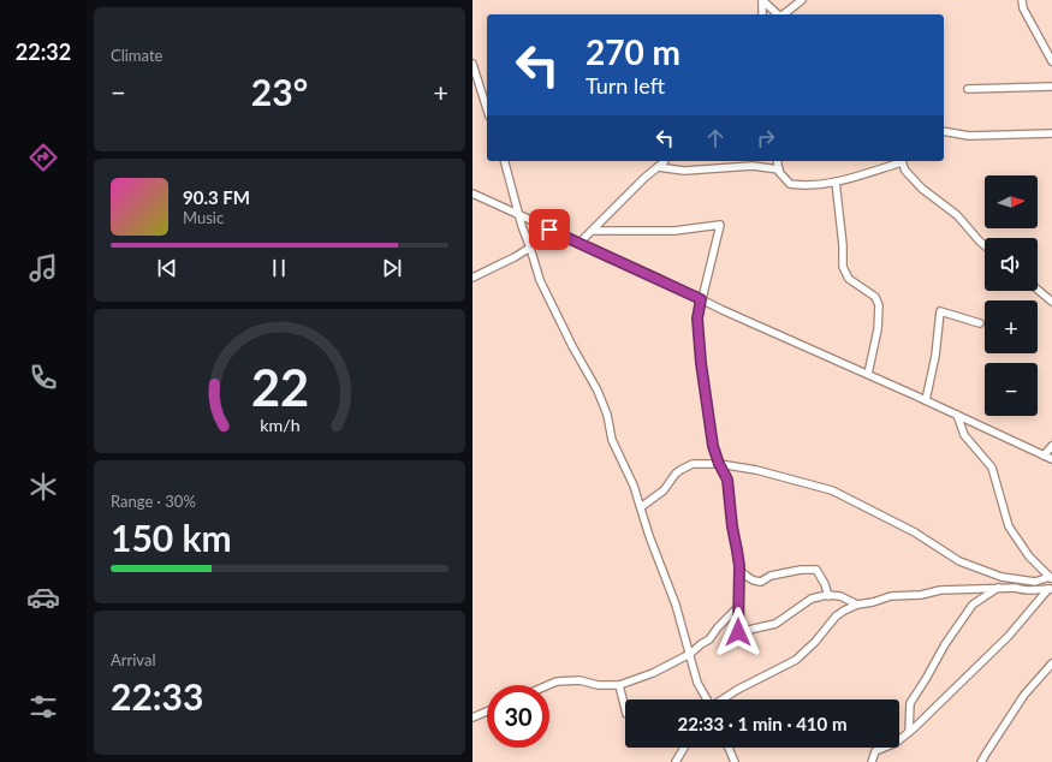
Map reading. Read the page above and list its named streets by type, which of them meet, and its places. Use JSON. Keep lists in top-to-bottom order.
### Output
{
  "north": "right",
  "page": {
    "tabs": "22:32",
    "tile": [
      "Climate",
      ["Range · 30%", "150 km"],
      ["Arrival", "22:33"]
    ],
    "turn": ["270 m", "Turn left"],
    "heat": ["−", "23°", "+"],
    "map_buttons": ["+", "−"],
    "song": ["90.3 FM", "Music"],
    "limit": "30",
    "trip": "22:33 · 1 min · 410 m",
    "gauge": ["22", "km/h"]
  }
}
